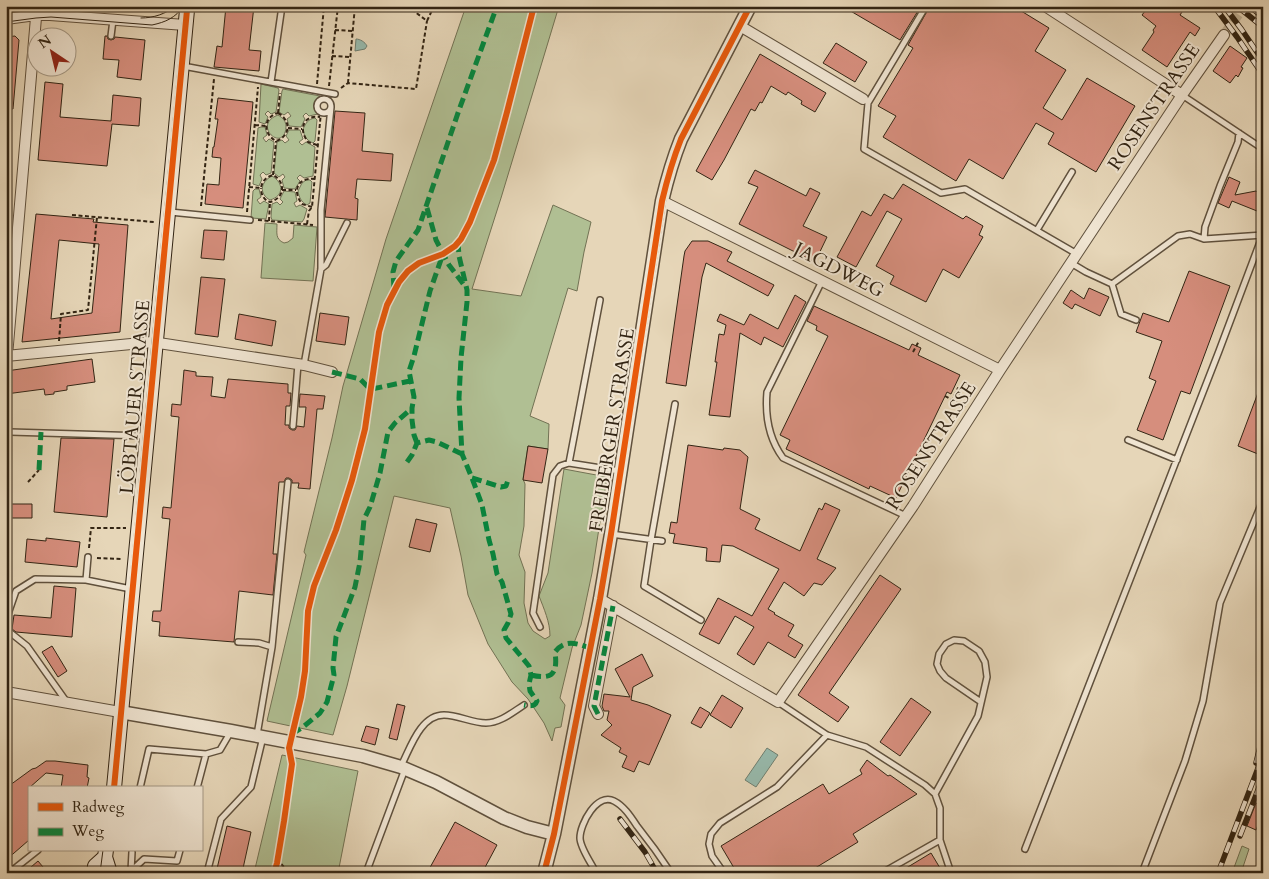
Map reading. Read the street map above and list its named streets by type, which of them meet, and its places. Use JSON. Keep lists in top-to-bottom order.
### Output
{
  "streets": {
    "main road": ["LÖBTAUER STRASSE"],
    "street": ["ROSENSTRASSE", "JAGDWEG", "FREIBERGER STRASSE"]
  },
  "crossings": [
    ["ROSENSTRASSE", "JAGDWEG"],
    ["JAGDWEG", "FREIBERGER STRASSE"]
  ],
  "legend": ["Radweg", "Weg"],
  "north": "top left"
}
